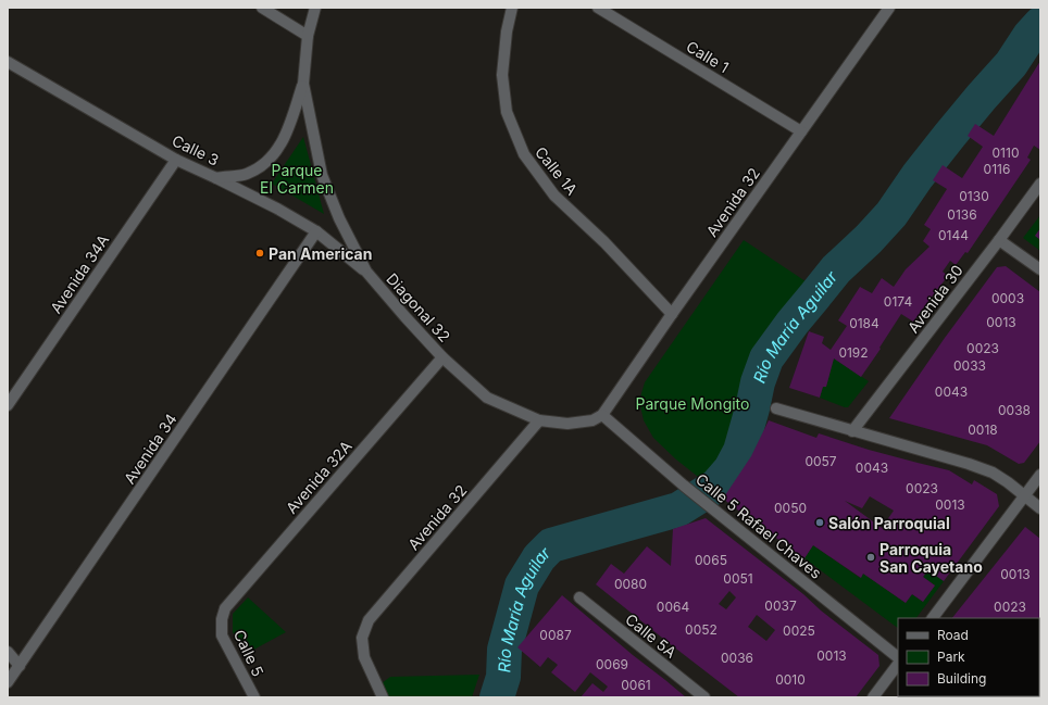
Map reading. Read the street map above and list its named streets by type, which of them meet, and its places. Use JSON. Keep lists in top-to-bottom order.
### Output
{
  "streets": {
    "street": [
      "Calle 1",
      "Calle 3",
      "Calle 1A",
      "Avenida 32",
      "Avenida 34A",
      "Avenida 30",
      "Diagonal 32",
      "Avenida 34",
      "Avenida 32A",
      "Calle 5 Rafael Chaves",
      "Calle 5A",
      "Calle 5"
    ]
  },
  "crossings": [
    ["Calle 1", "Avenida 32"],
    ["Calle 3", "Avenida 34A"],
    ["Calle 3", "Diagonal 32"],
    ["Calle 3", "Avenida 34"],
    ["Calle 1A", "Avenida 32"],
    ["Avenida 32", "Diagonal 32"],
    ["Avenida 32", "Calle 5 Rafael Chaves"],
    ["Diagonal 32", "Avenida 32A"],
    ["Diagonal 32", "Calle 5 Rafael Chaves"],
    ["Avenida 32A", "Calle 5"]
  ],
  "water": ["Río María Aguilar"],
  "parks": ["Parque El Carmen", "Parque Mongito"],
  "places": ["Pan American", "Salón Parroquial", "Parroquia San Cayetano"],
  "house_numbers": [
    "0110",
    "0116",
    "0130",
    "0136",
    "0144",
    "0003",
    "0174",
    "0013",
    "0184",
    "0023",
    "0192",
    "0033",
    "0043",
    "0038",
    "0018",
    "0057",
    "0043",
    "0023",
    "0013",
    "0050",
    "0065",
    "0013",
    "0051",
    "0080",
    "0037",
    "0064",
    "0023",
    "0052",
    "0025",
    "0087",
    "0013",
    "0036",
    "0069",
    "0010",
    "0061"
  ],
  "legend": ["Road", "Park", "Building"]
}
